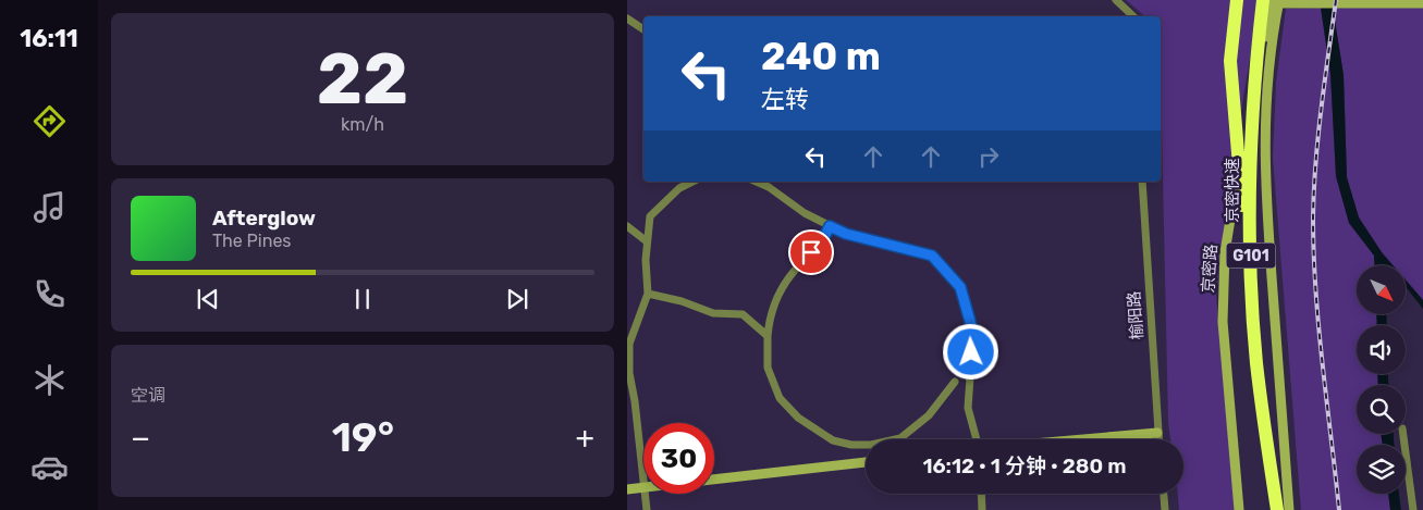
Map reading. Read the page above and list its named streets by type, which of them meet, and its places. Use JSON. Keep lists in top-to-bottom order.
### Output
{
  "streets": {
    "highway": ["京密快速", "G101"],
    "main road": ["京密路"],
    "street": ["榆阳路"]
  },
  "crossings": [
    ["京密快速", "G101"],
    ["京密快速", "京密路"],
    ["G101", "京密路"]
  ],
  "north": "bottom right",
  "page": {
    "tabs": "16:11",
    "tile": [
      ["22", "km/h"],
      "空调"
    ],
    "turn": ["240 m", "左转"],
    "song": ["Afterglow", "The Pines"],
    "heat": ["−", "19°", "+"],
    "limit": "30",
    "trip": "16:12 · 1 分钟 · 280 m"
  }
}
